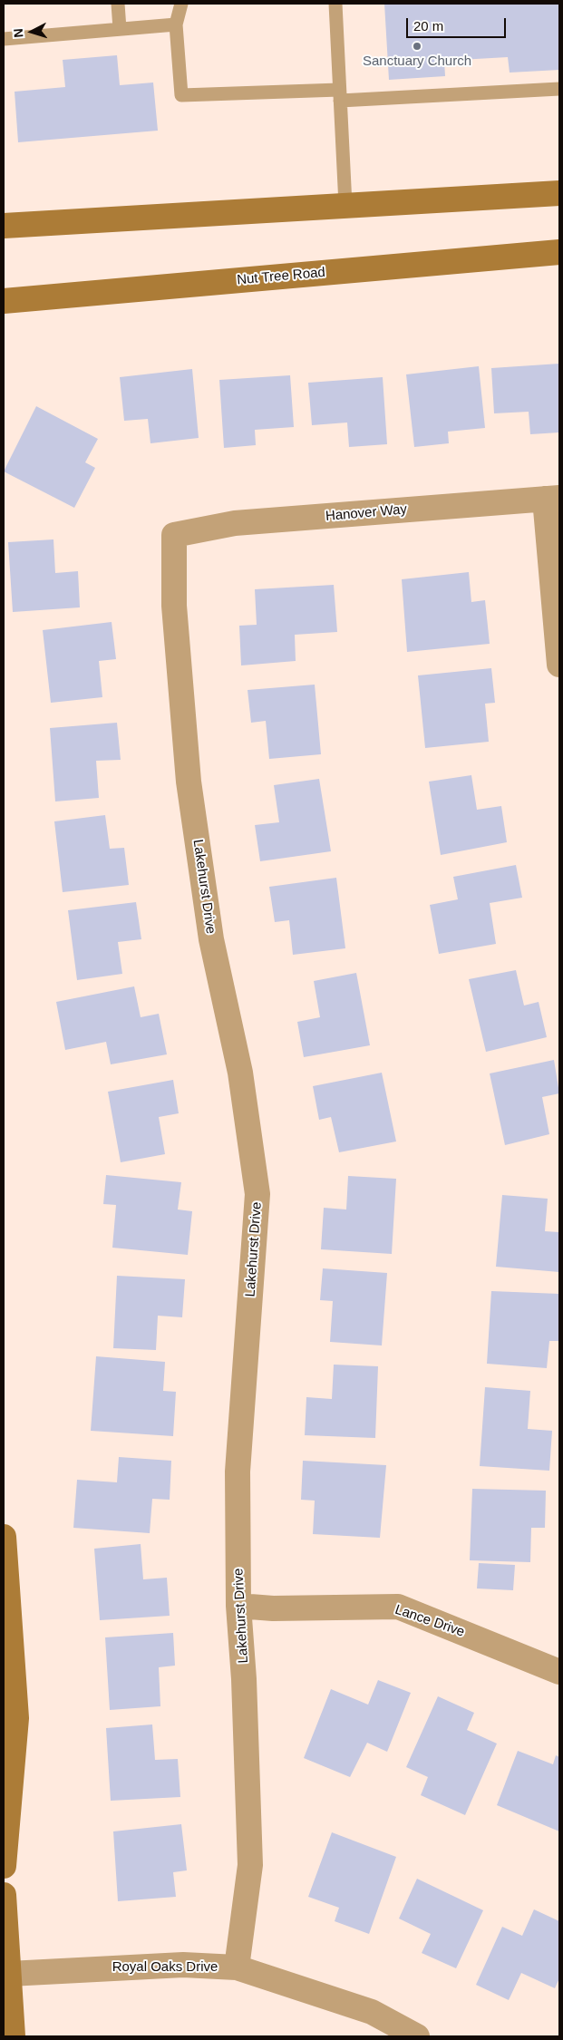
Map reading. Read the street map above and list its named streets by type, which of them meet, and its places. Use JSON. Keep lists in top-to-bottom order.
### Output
{
  "streets": {
    "main road": ["Nut Tree Road"],
    "street": [
      "Hanover Way",
      "Lakehurst Drive",
      "Lance Drive",
      "Royal Oaks Drive"
    ]
  },
  "crossings": [
    ["Hanover Way", "Lakehurst Drive"],
    ["Lakehurst Drive", "Lance Drive"],
    ["Lakehurst Drive", "Royal Oaks Drive"]
  ],
  "places": ["Sanctuary Church"],
  "scale_bar": "20 m",
  "north": "left"
}
